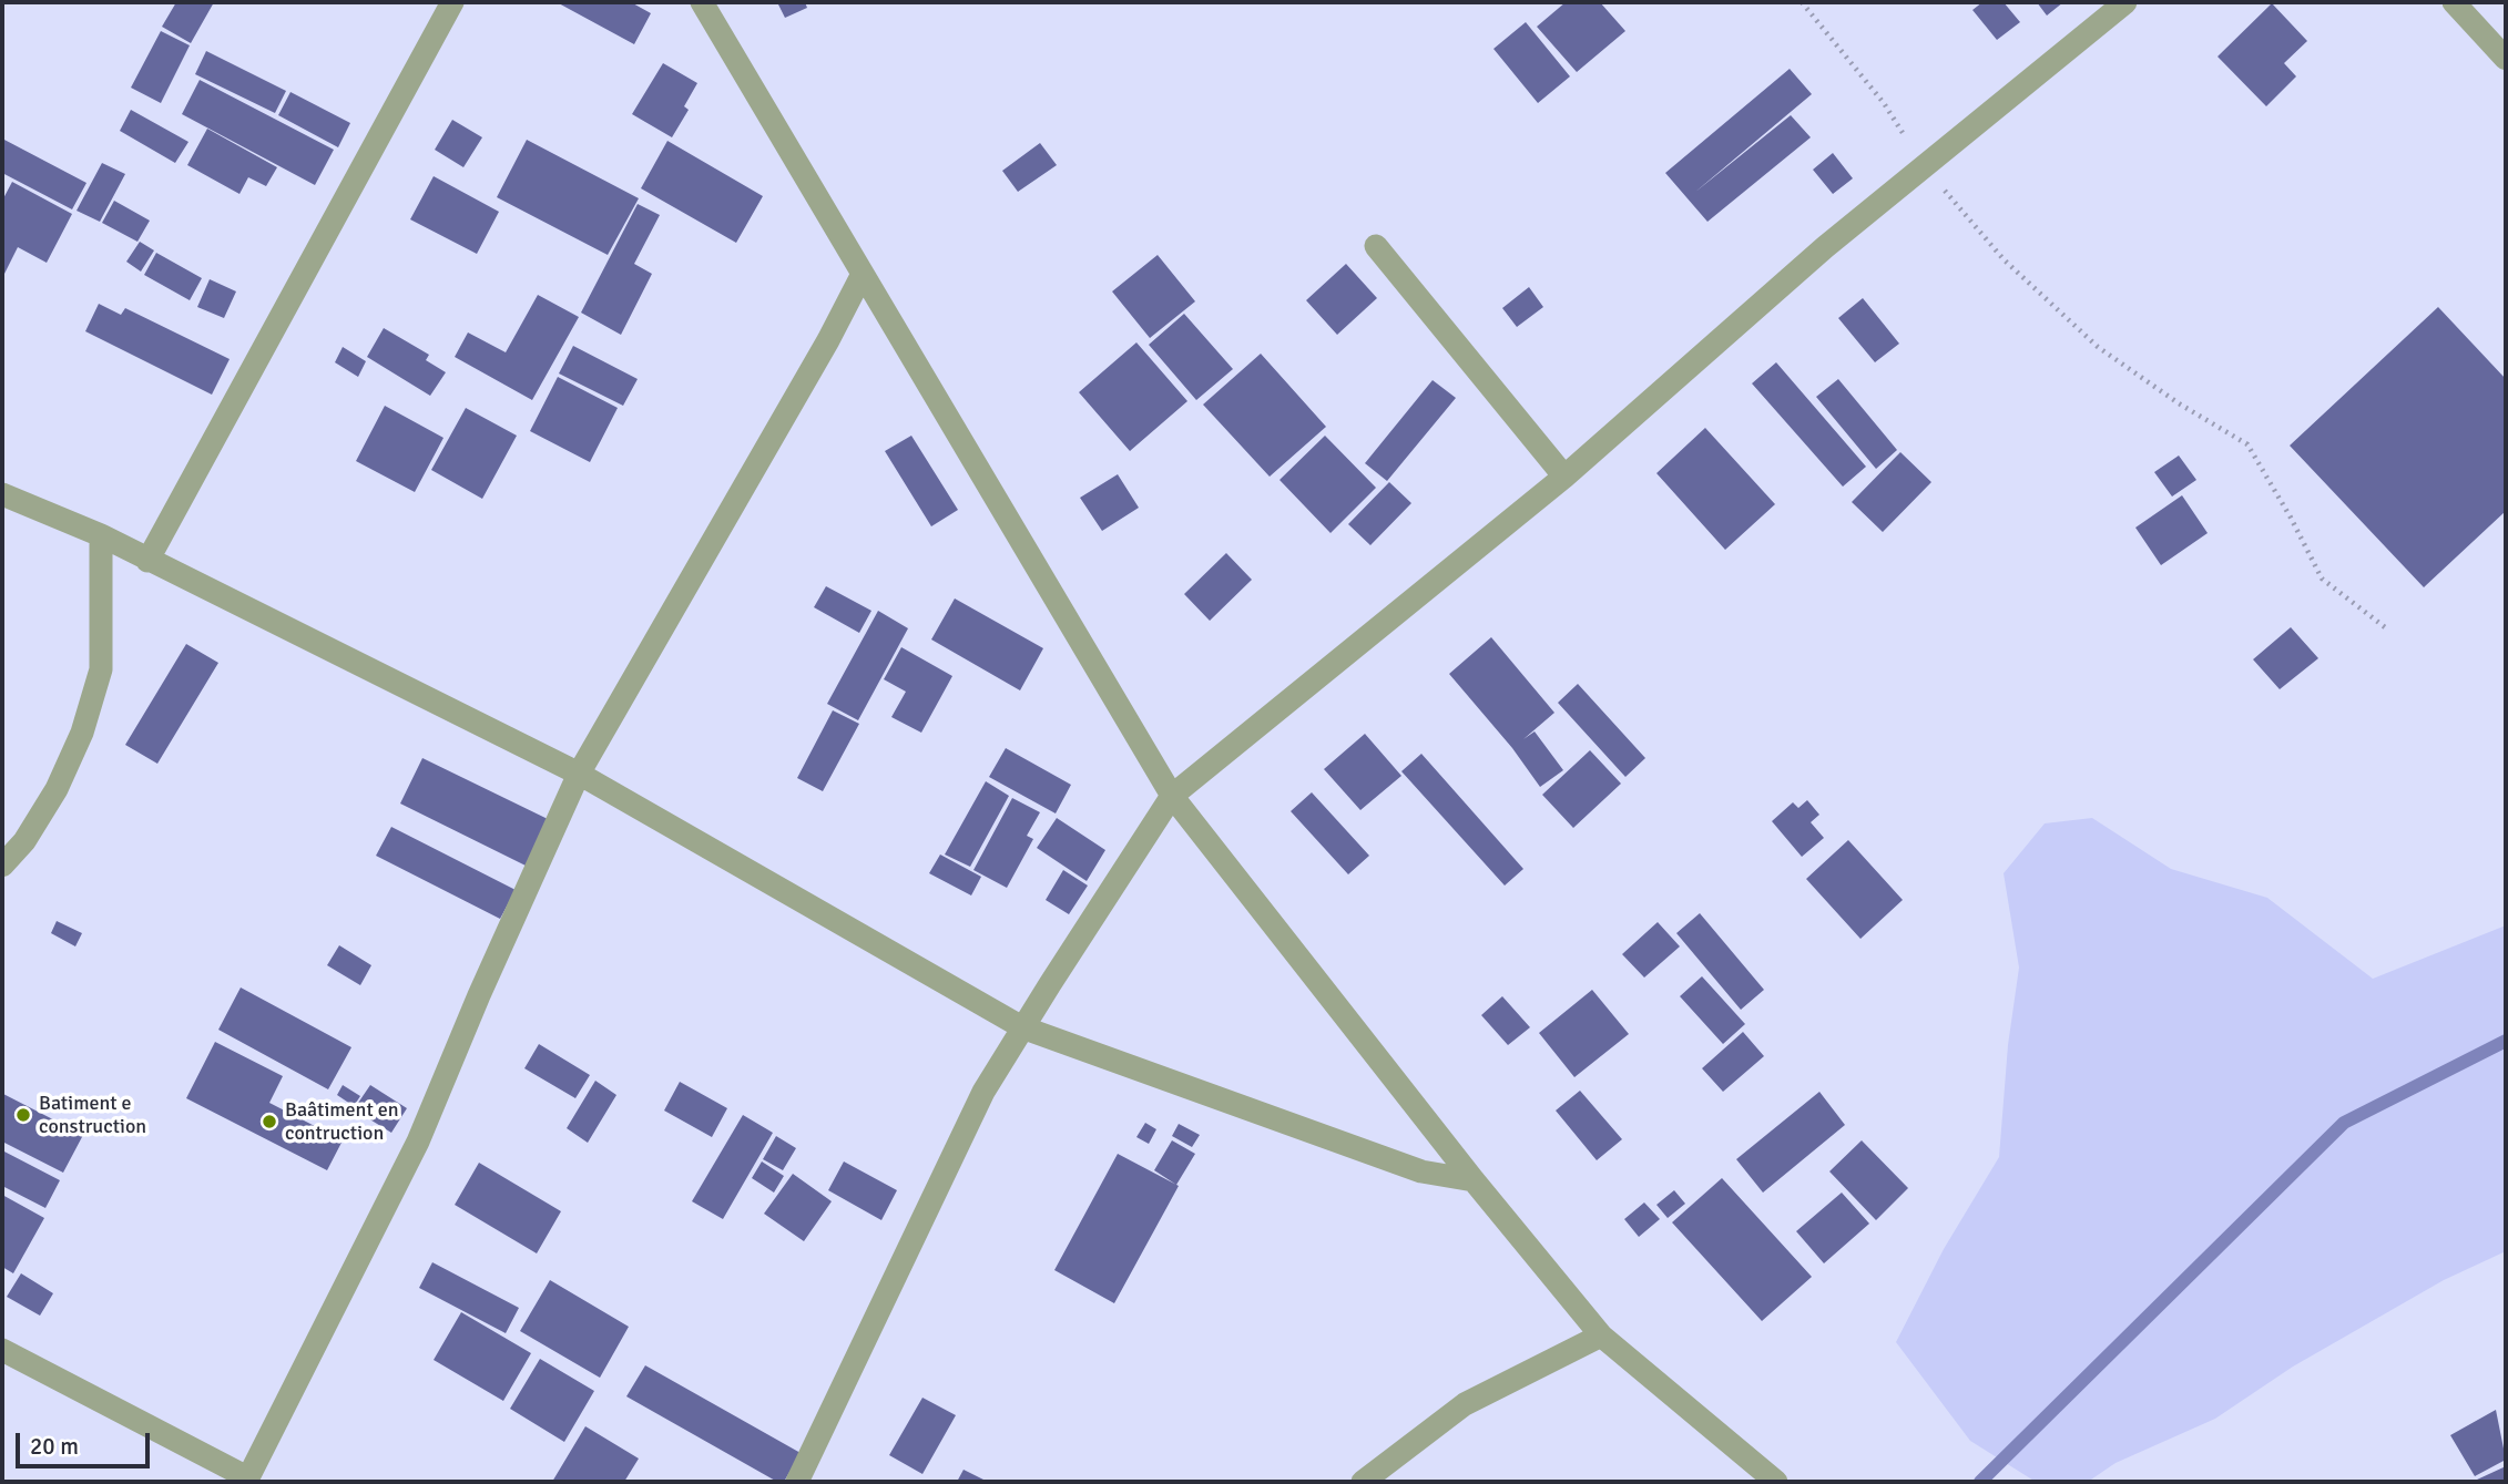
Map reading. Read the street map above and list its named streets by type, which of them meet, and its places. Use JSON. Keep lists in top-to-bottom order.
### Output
{
  "places": ["Batiment e construction", "Baâtiment en contruction"],
  "scale_bar": "20 m"
}
